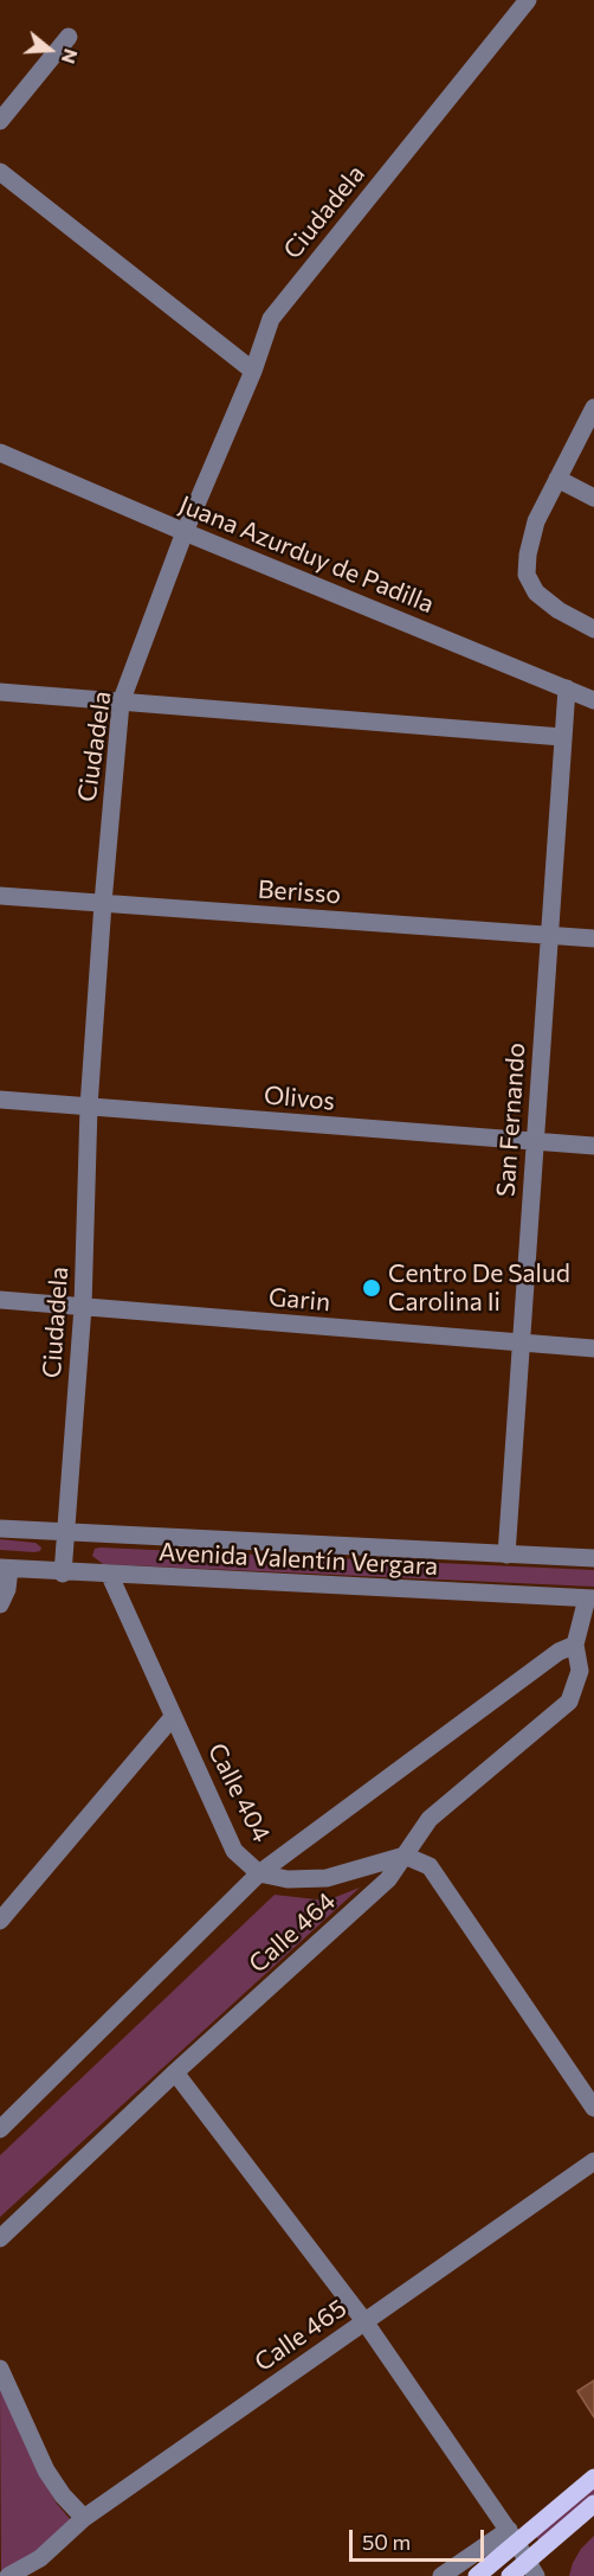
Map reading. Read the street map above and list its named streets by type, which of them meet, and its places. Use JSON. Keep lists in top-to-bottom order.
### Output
{
  "streets": {
    "street": [
      "Ciudadela",
      "Juana Azurduy de Padilla",
      "Berisso",
      "Olivos",
      "San Fernando",
      "Garin",
      "Avenida Valentín Vergara",
      "Calle 404",
      "Calle 464",
      "Calle 465"
    ]
  },
  "crossings": [
    ["Ciudadela", "Juana Azurduy de Padilla"],
    ["Ciudadela", "Berisso"],
    ["Ciudadela", "Olivos"],
    ["Ciudadela", "Garin"],
    ["Ciudadela", "Avenida Valentín Vergara"],
    ["Juana Azurduy de Padilla", "San Fernando"],
    ["Berisso", "San Fernando"],
    ["Olivos", "San Fernando"],
    ["San Fernando", "Garin"],
    ["San Fernando", "Avenida Valentín Vergara"],
    ["Avenida Valentín Vergara", "Calle 404"],
    ["Avenida Valentín Vergara", "Calle 464"],
    ["Calle 404", "Calle 464"]
  ],
  "places": ["Centro De Salud Carolina Ii"],
  "scale_bar": "50 m",
  "north": "right"
}
